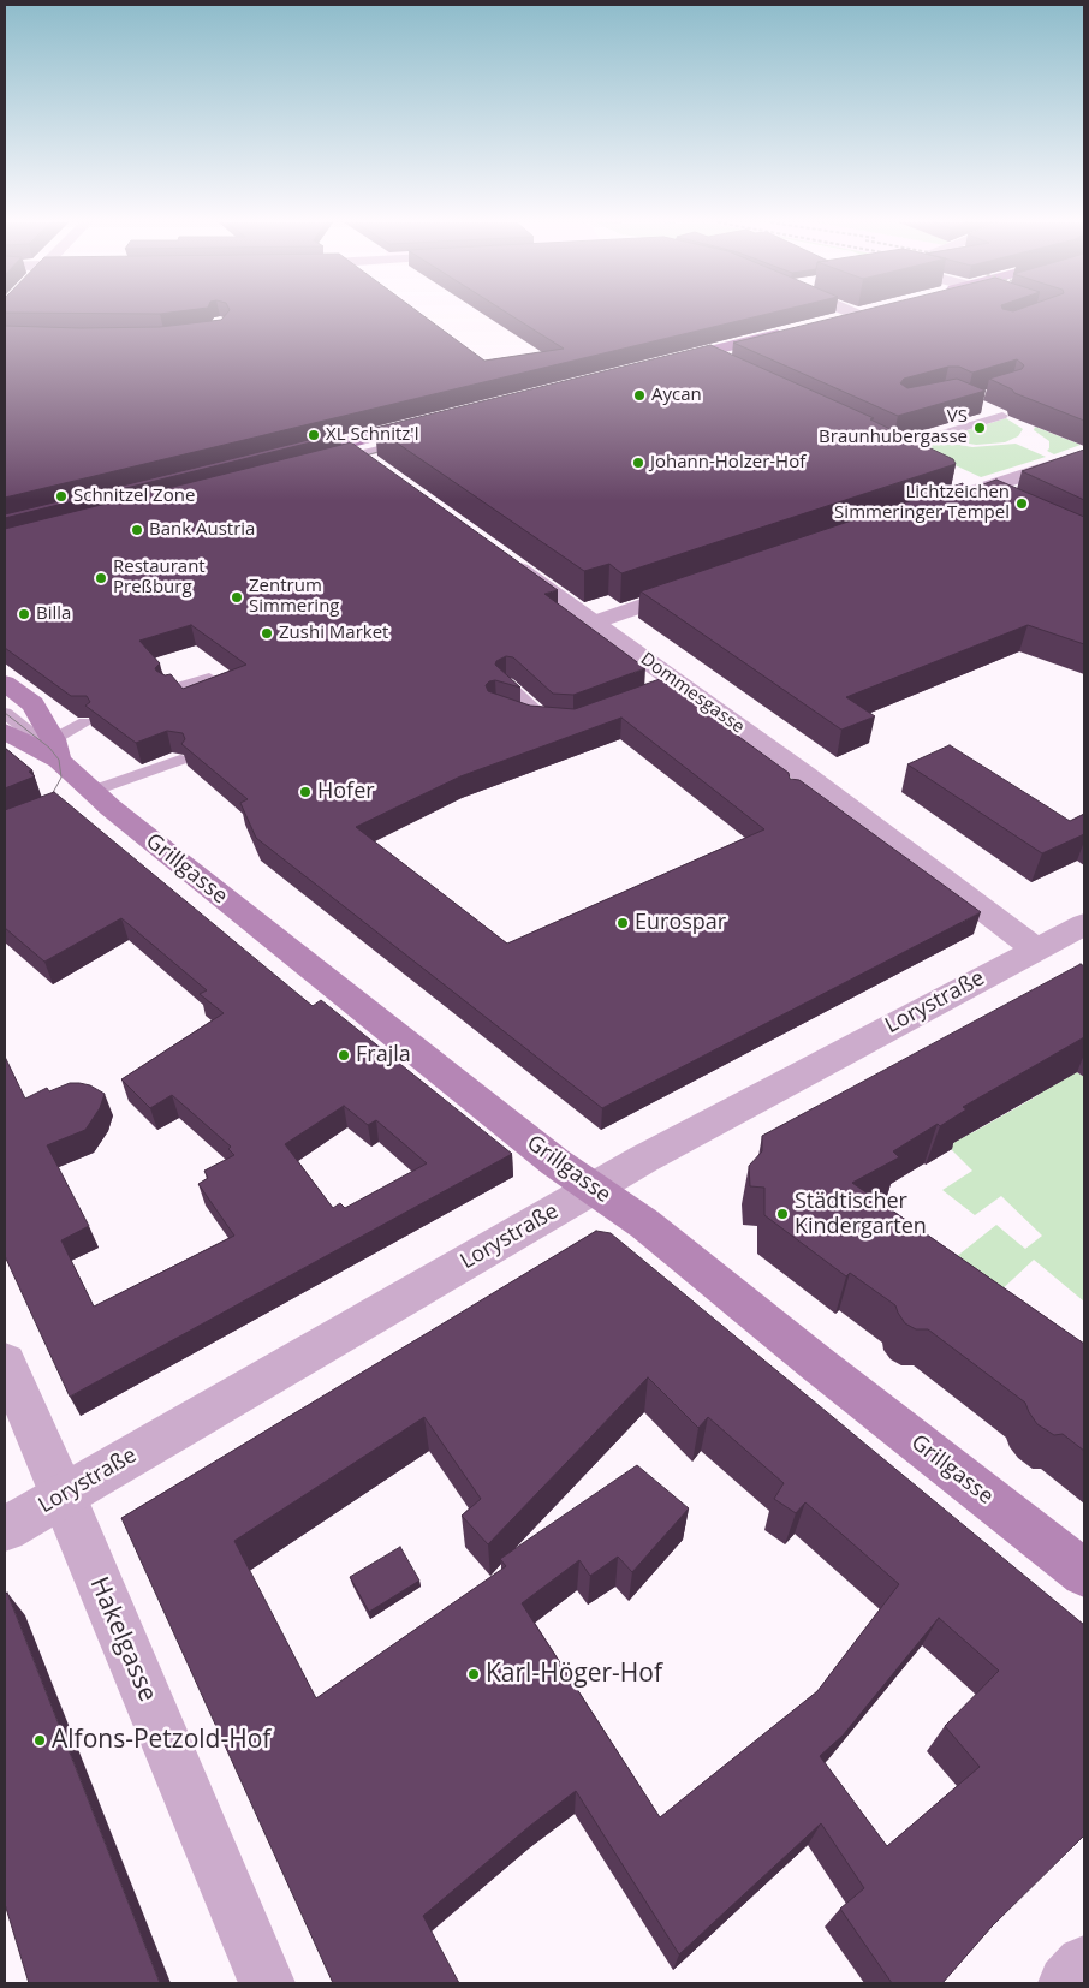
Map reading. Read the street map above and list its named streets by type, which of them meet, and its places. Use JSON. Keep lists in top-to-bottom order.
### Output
{
  "streets": {
    "main road": ["Grillgasse"],
    "street": ["Dommesgasse", "Lorystraße", "Hakelgasse"]
  },
  "crossings": [
    ["Dommesgasse", "Lorystraße"],
    ["Grillgasse", "Lorystraße"],
    ["Lorystraße", "Hakelgasse"]
  ],
  "places": [
    "Aycan",
    "VS Braunhubergasse",
    "XL Schnitz'l",
    "Johann-Holzer-Hof",
    "Schnitzel Zone",
    "Lichtzeichen Simmeringer Tempel",
    "Bank Austria",
    "Restaurant Preßburg",
    "Zentrum Simmering",
    "Billa",
    "Zushi Market",
    "Hofer",
    "Eurospar",
    "Frajla",
    "Städtischer Kindergarten",
    "Karl-Höger-Hof",
    "Alfons-Petzold-Hof"
  ]
}
